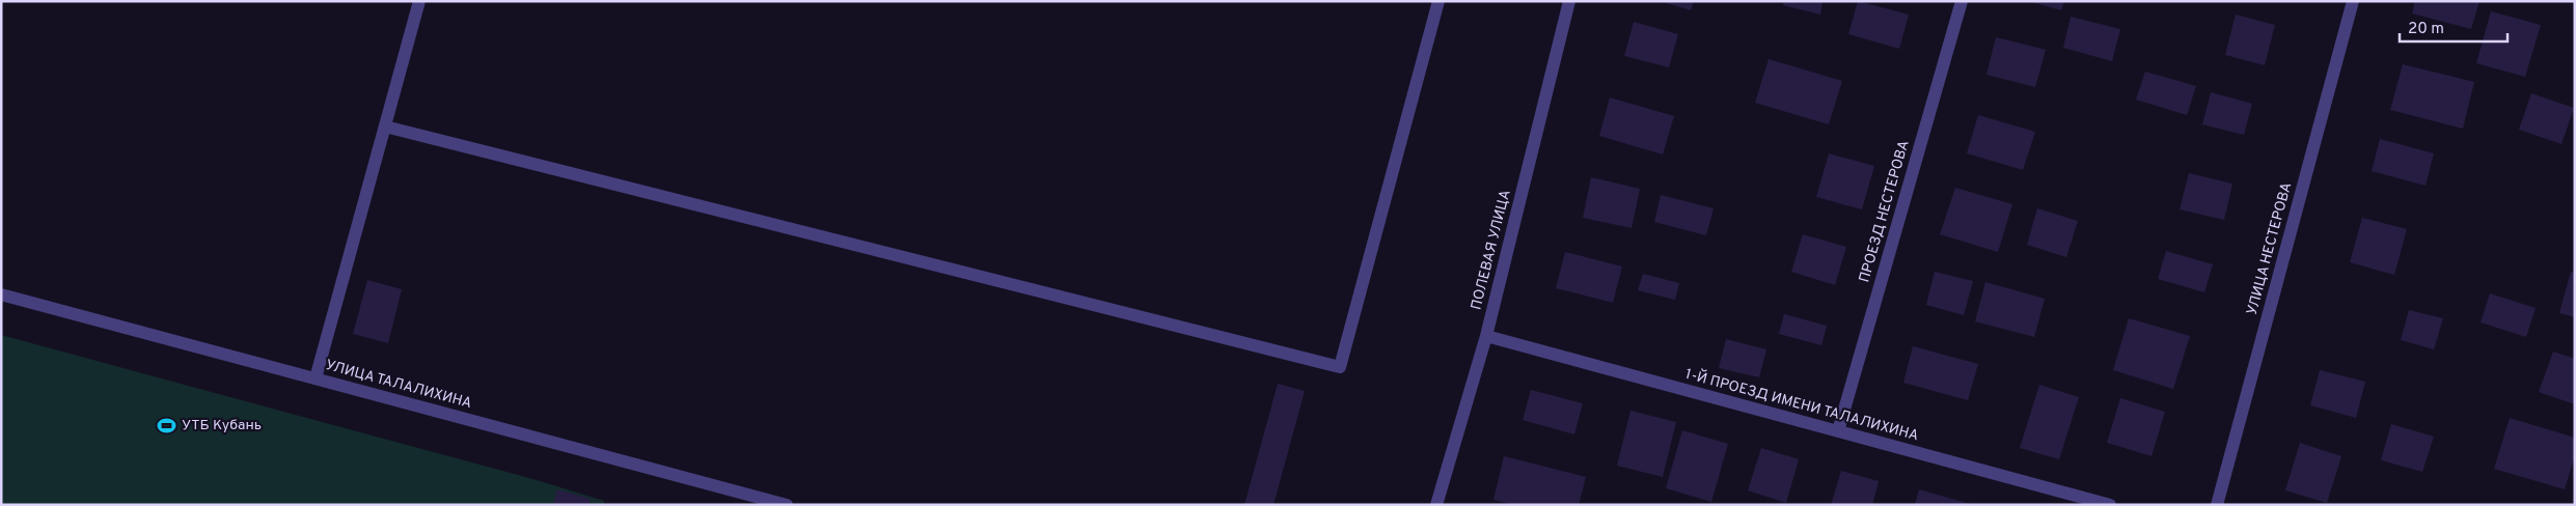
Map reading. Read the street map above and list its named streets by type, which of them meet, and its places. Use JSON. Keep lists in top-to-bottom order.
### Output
{
  "streets": {
    "street": [
      "ПРОЕЗД НЕСТЕРОВА",
      "УЛИЦА НЕСТЕРОВА",
      "ПОЛЕВАЯ УЛИЦА",
      "УЛИЦА ТАЛАЛИХИНА",
      "1-Й ПРОЕЗД ИМЕНИ ТАЛАЛИХИНА"
    ]
  },
  "crossings": [
    ["ПРОЕЗД НЕСТЕРОВА", "1-Й ПРОЕЗД ИМЕНИ ТАЛАЛИХИНА"],
    ["ПОЛЕВАЯ УЛИЦА", "1-Й ПРОЕЗД ИМЕНИ ТАЛАЛИХИНА"]
  ],
  "places": {
    "sports": ["УТБ Кубань"]
  },
  "scale_bar": "20 m"
}
